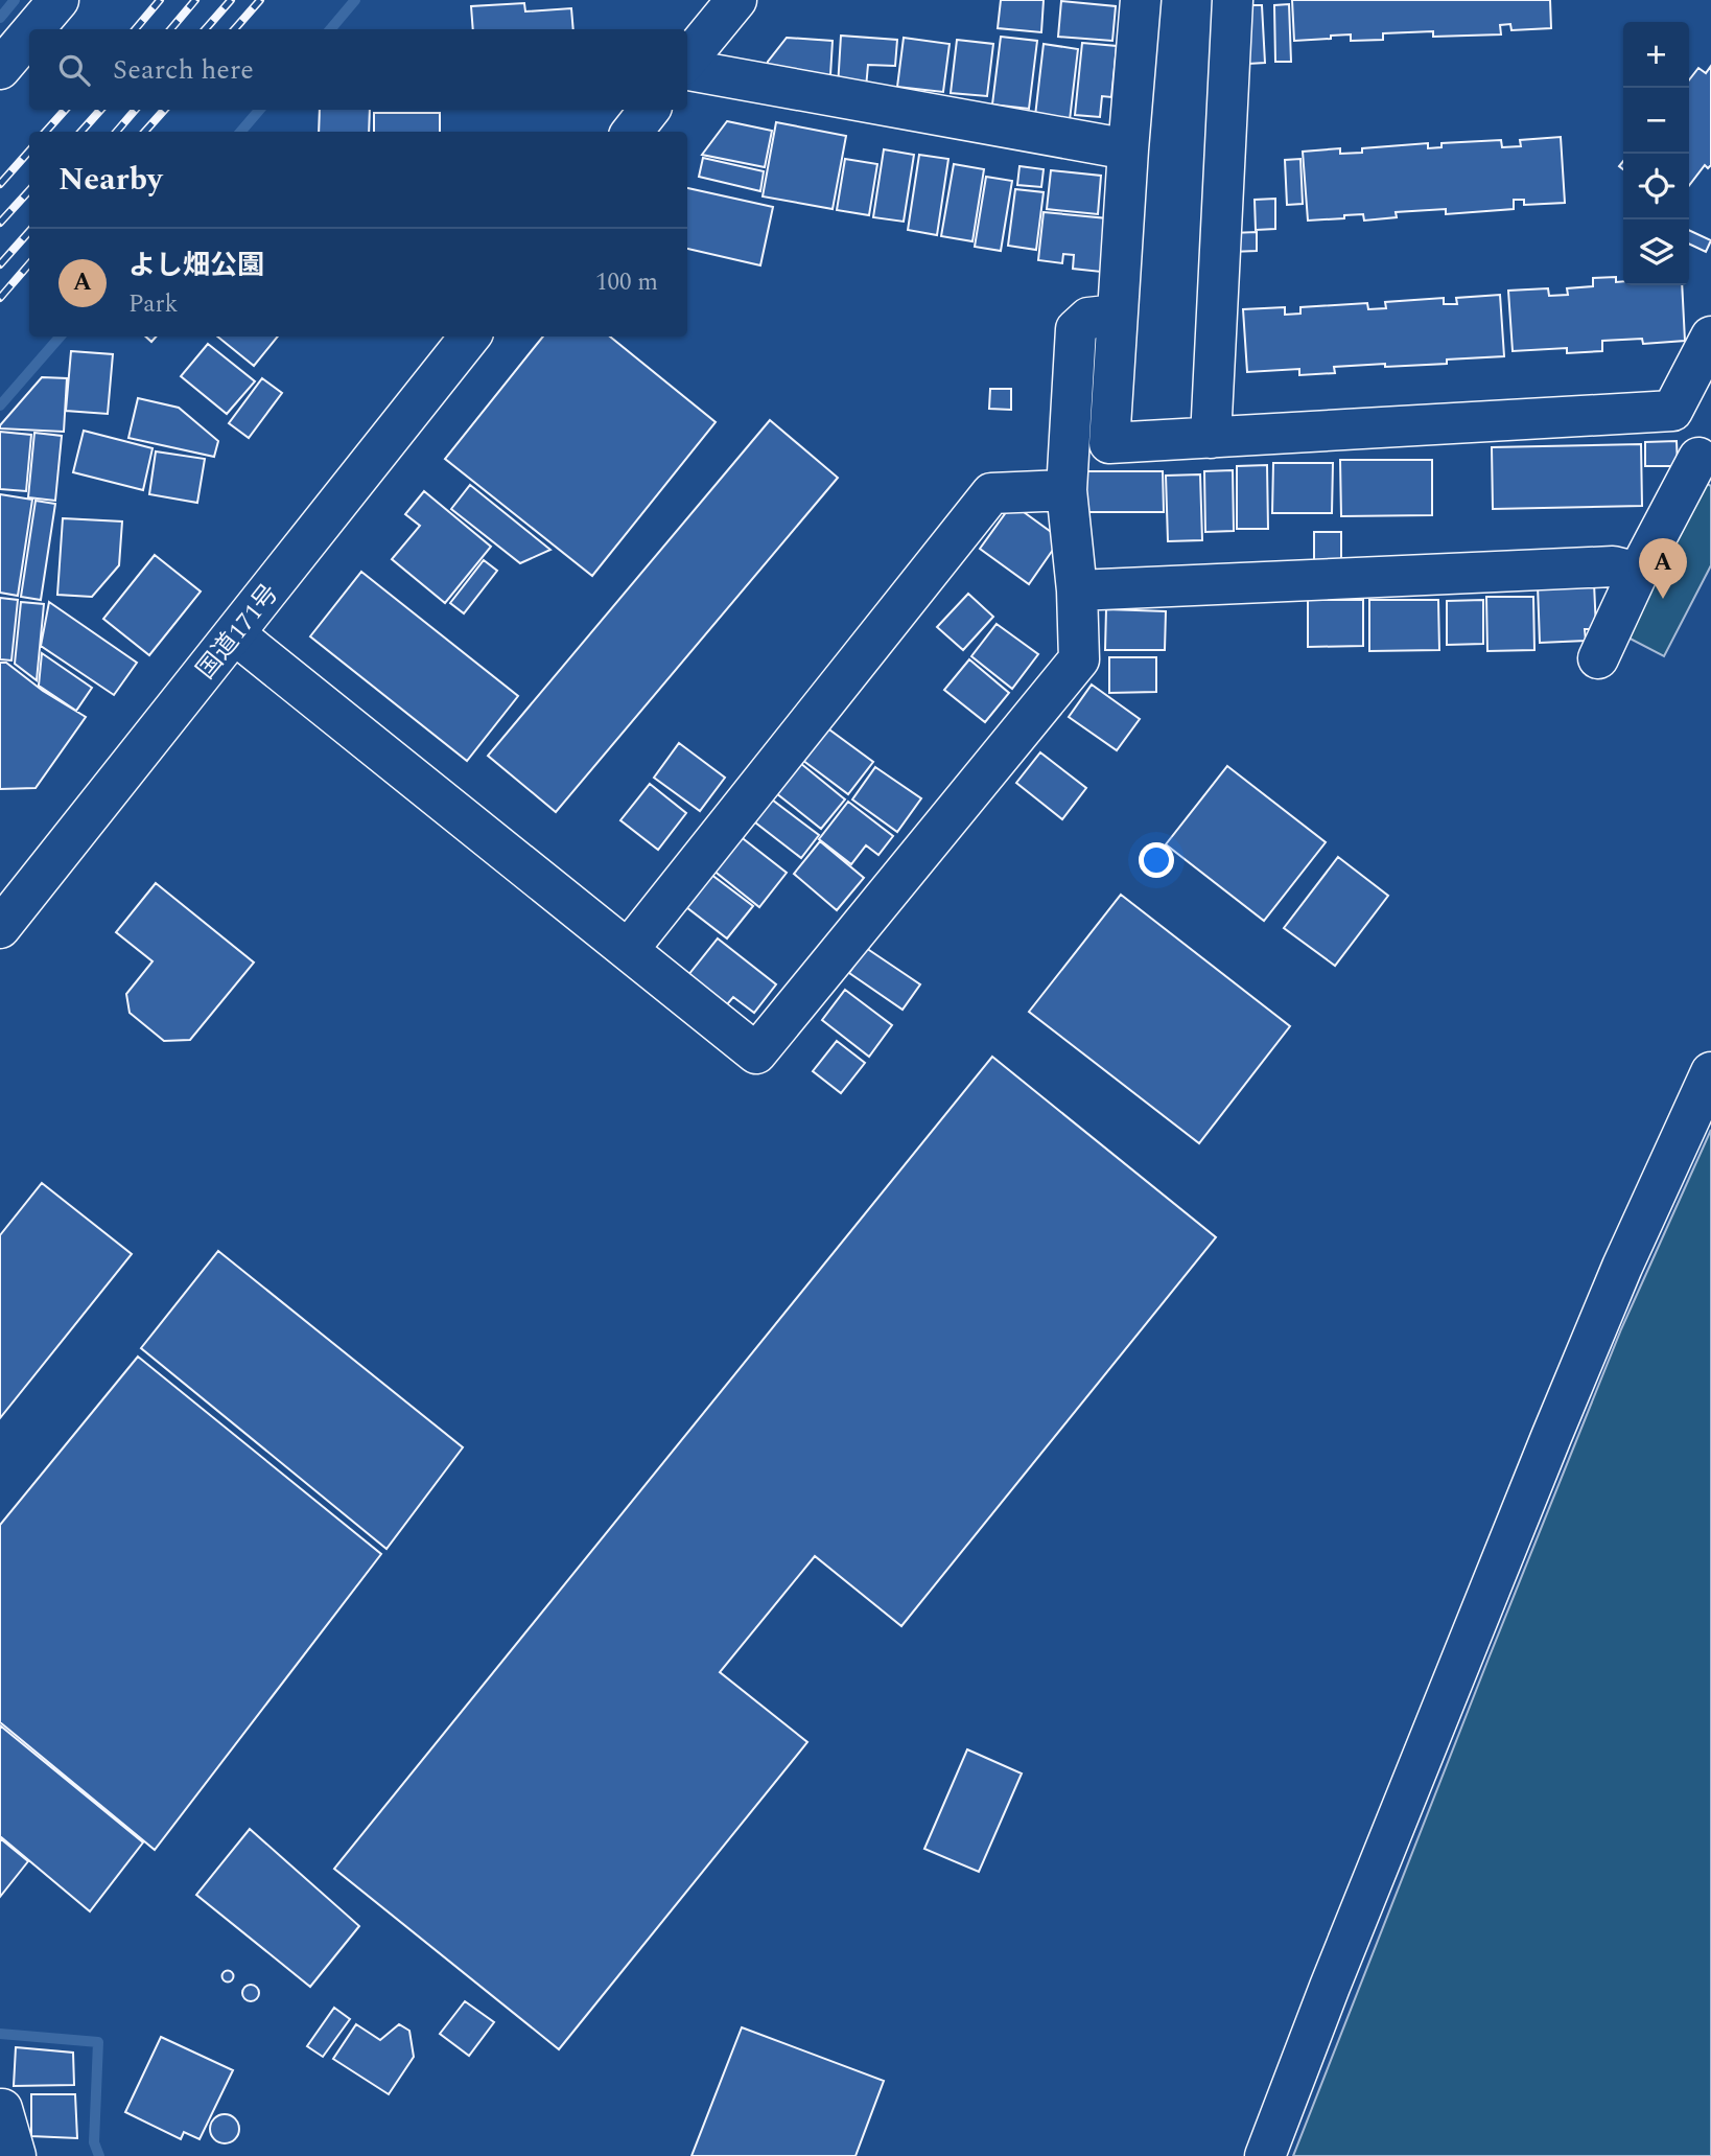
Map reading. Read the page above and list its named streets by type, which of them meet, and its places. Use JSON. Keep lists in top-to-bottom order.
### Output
{
  "streets": {
    "main road": ["国道171号"]
  },
  "page": {
    "map_buttons": ["+", "−"],
    "search": "Search here",
    "heading": "Nearby",
    "list": [
      {
        "mark": "A",
        "name": "よし畑公園",
        "note": "Park",
        "value": "100 m"
      }
    ],
    "pins": "A"
  }
}
